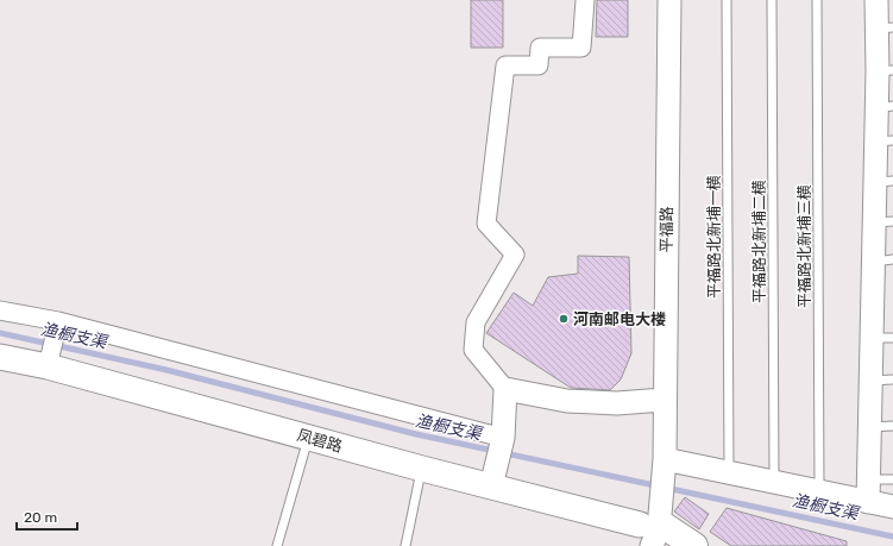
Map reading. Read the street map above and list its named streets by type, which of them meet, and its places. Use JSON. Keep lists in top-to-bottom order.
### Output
{
  "streets": {
    "main road": ["凤碧路"],
    "street": ["平福路"],
    "lane": ["平福路北新埔一横", "平福路北新埔二横", "平福路北新埔三横"]
  },
  "crossings": [
    ["平福路", "凤碧路"]
  ],
  "water": ["渔橱支渠"],
  "places": ["河南邮电大楼"],
  "scale_bar": "20 m"
}
